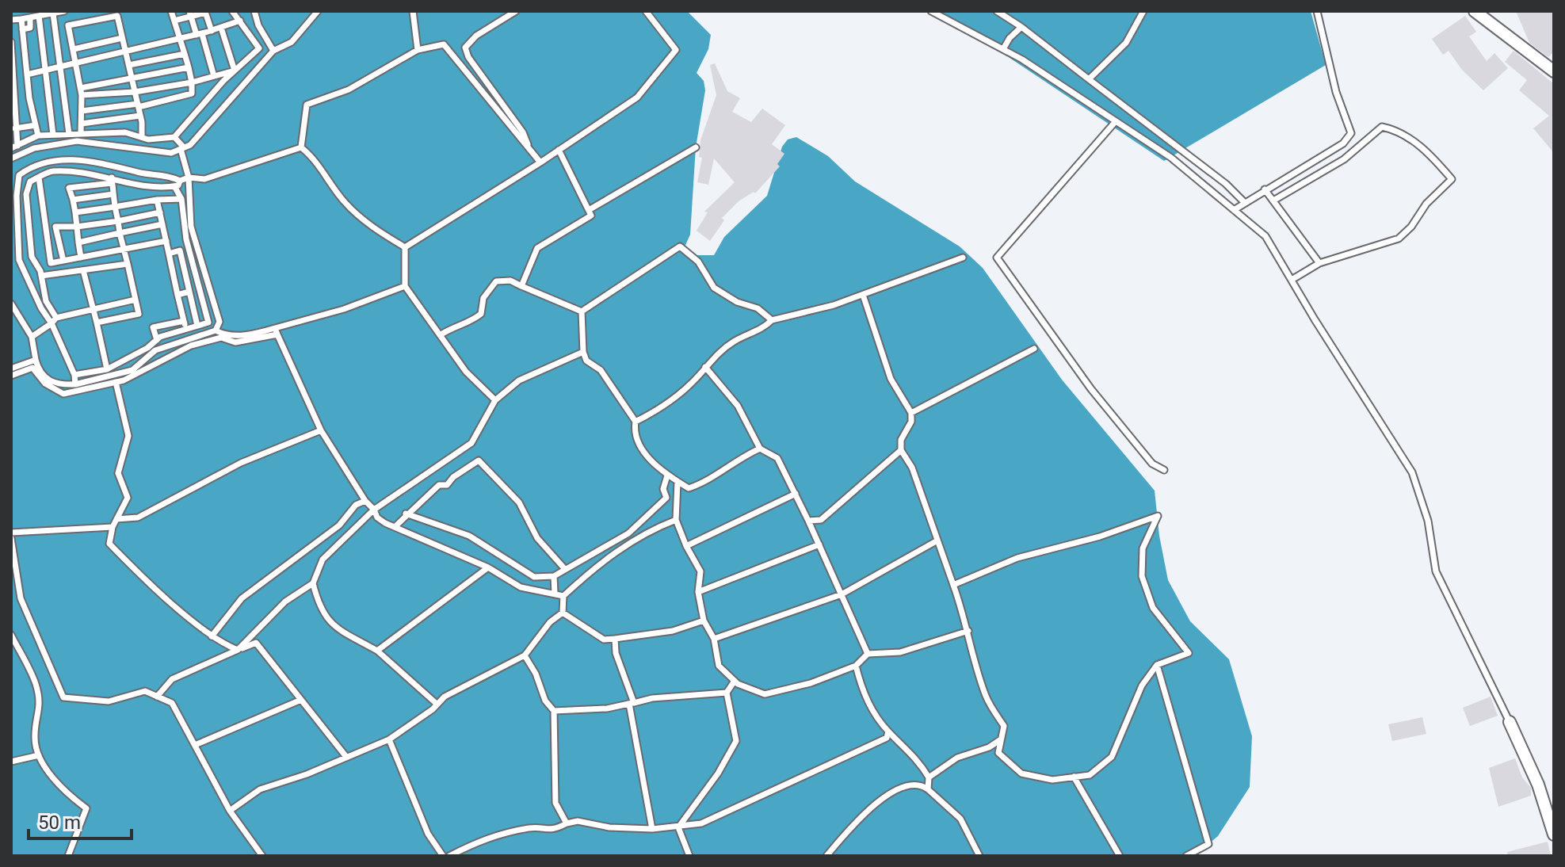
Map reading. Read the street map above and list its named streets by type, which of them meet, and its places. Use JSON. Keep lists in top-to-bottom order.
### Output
{
  "scale_bar": "50 m"
}
